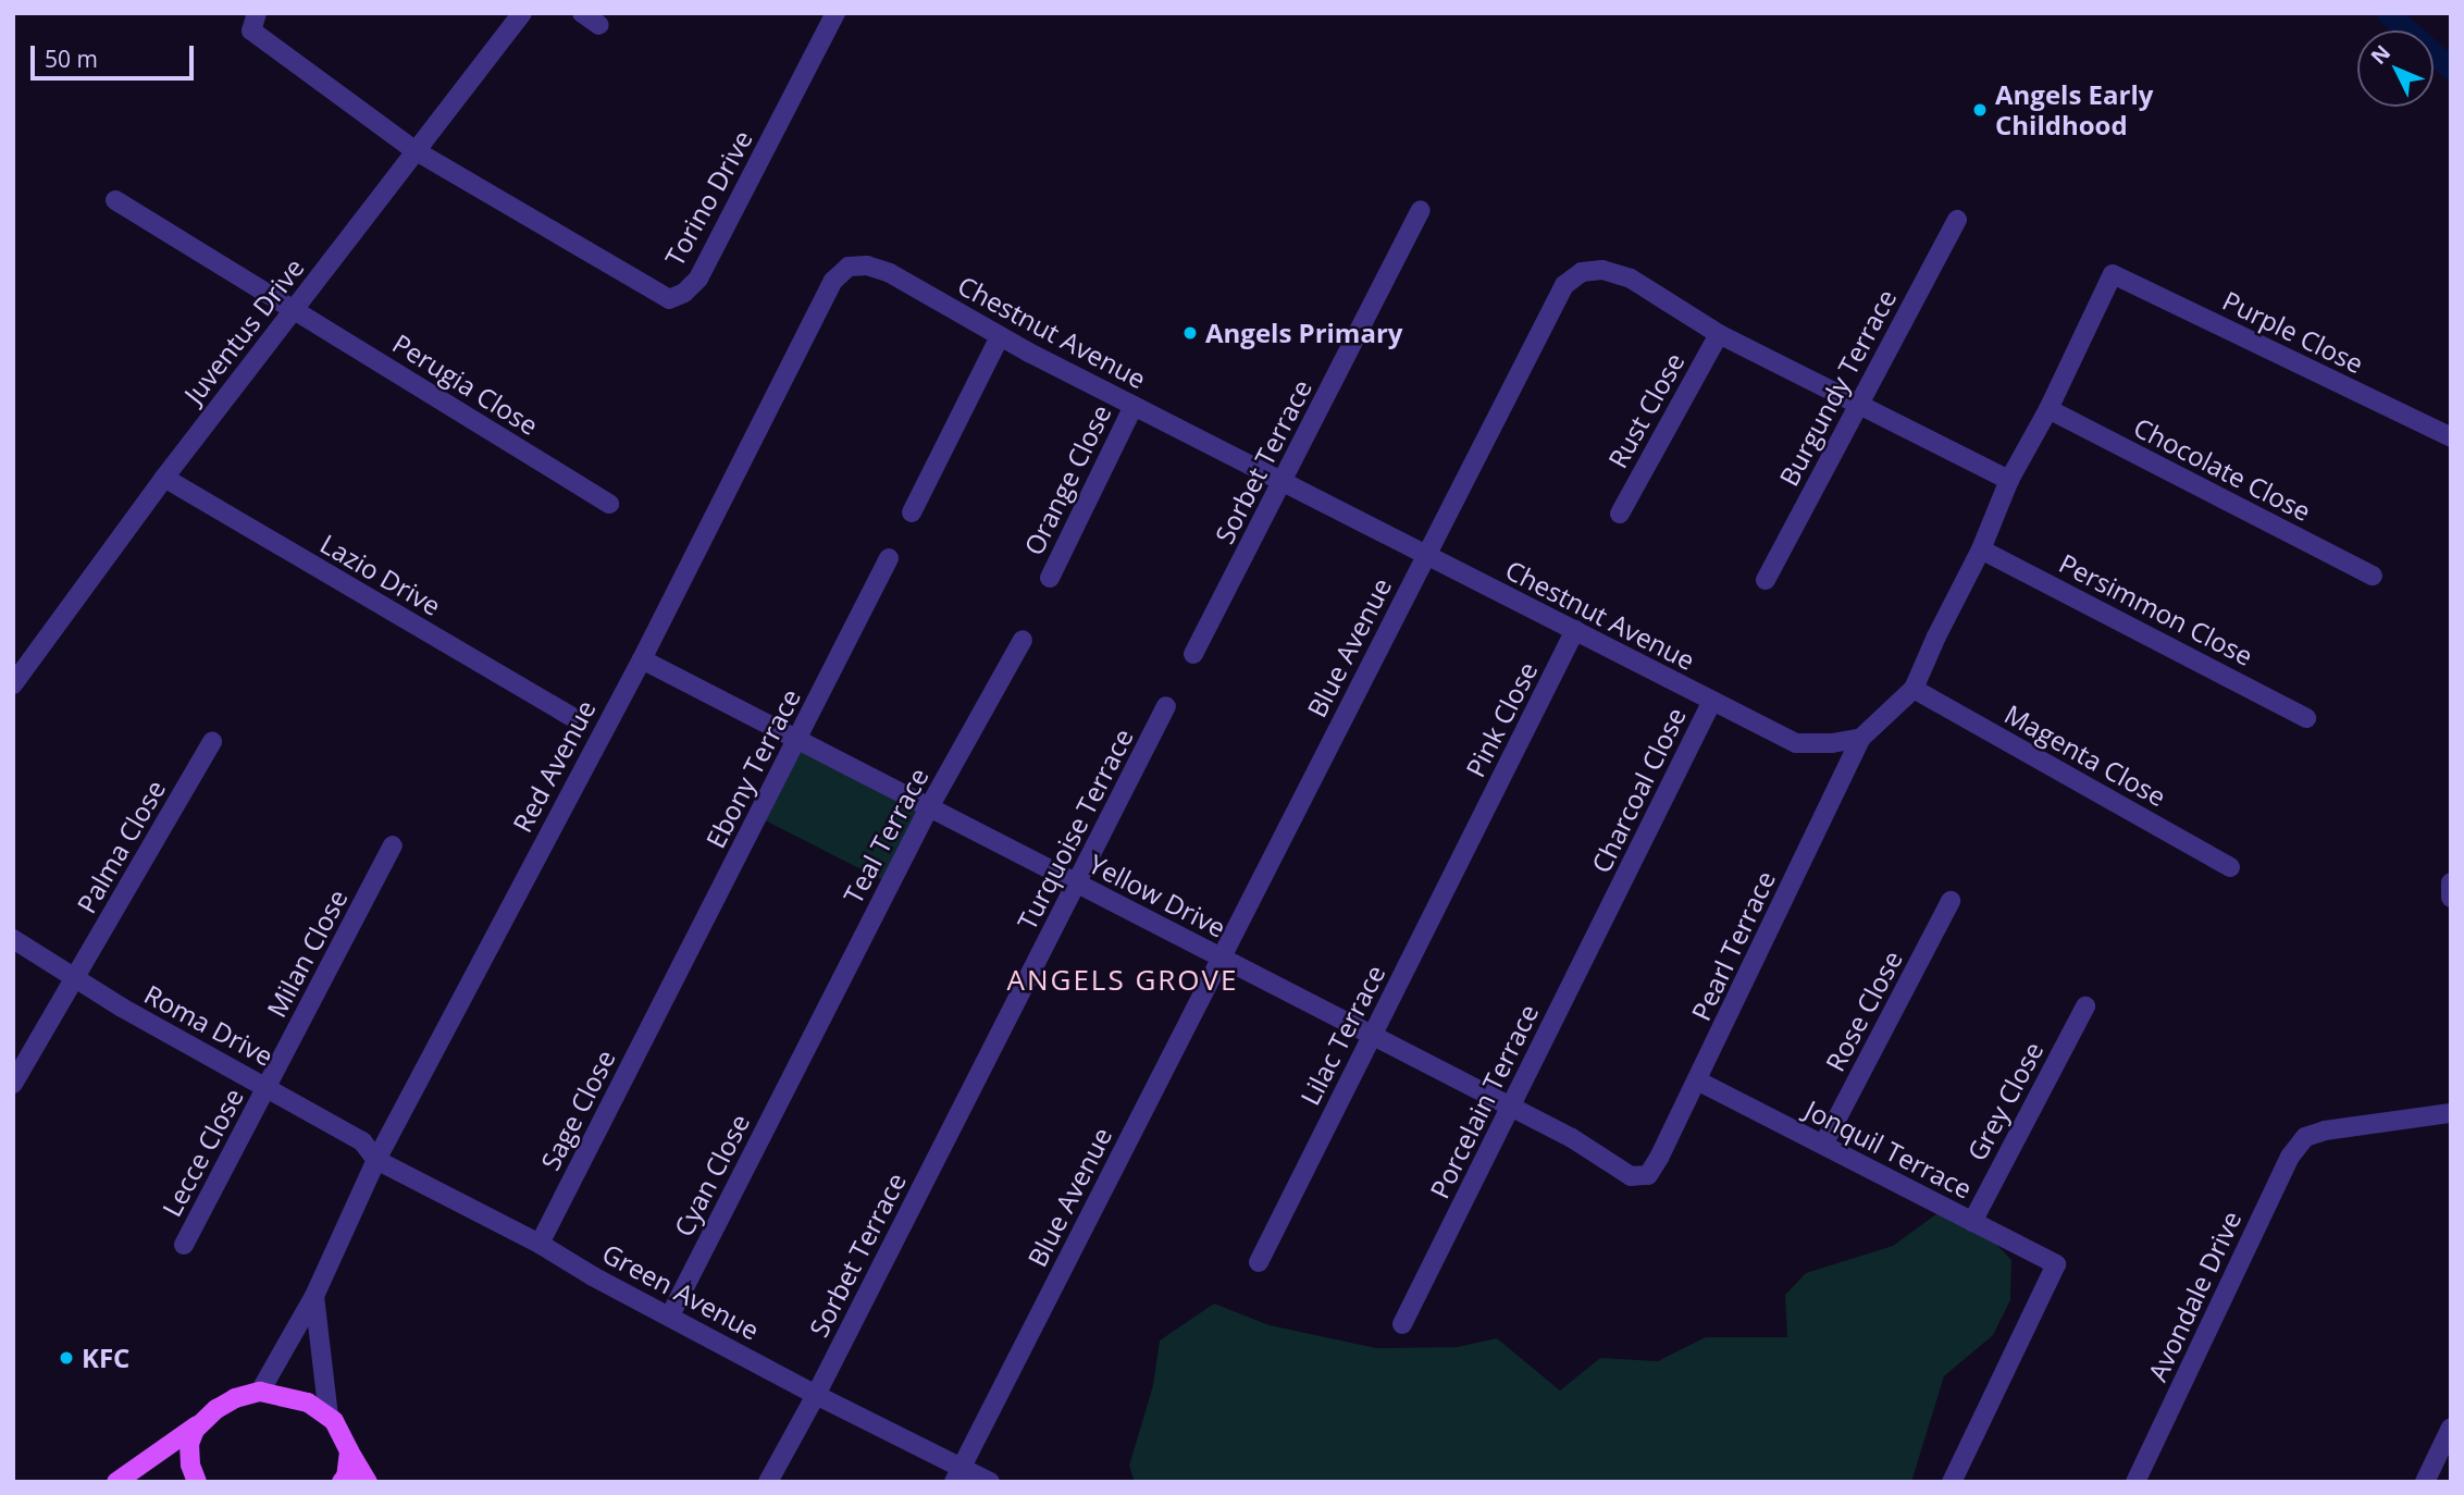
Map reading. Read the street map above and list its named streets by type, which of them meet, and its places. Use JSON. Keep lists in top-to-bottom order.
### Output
{
  "streets": {
    "street": [
      "Torino Drive",
      "Juventus Drive",
      "Chestnut Avenue",
      "Purple Close",
      "Perugia Close",
      "Burgundy Terrace",
      "Rust Close",
      "Sorbet Terrace",
      "Chocolate Close",
      "Orange Close",
      "Lazio Drive",
      "Persimmon Close",
      "Blue Avenue",
      "Pink Close",
      "Magenta Close",
      "Red Avenue",
      "Ebony Terrace",
      "Charcoal Close",
      "Turquoise Terrace",
      "Teal Terrace",
      "Palma Close",
      "Yellow Drive",
      "Pearl Terrace",
      "Milan Close",
      "Rose Close",
      "Roma Drive",
      "Lilac Terrace",
      "Porcelain Terrace",
      "Grey Close",
      "Sage Close",
      "Jonquil Terrace",
      "Lecce Close",
      "Cyan Close",
      "Green Avenue",
      "Avondale Drive"
    ]
  },
  "crossings": [
    ["Torino Drive", "Juventus Drive"],
    ["Juventus Drive", "Perugia Close"],
    ["Juventus Drive", "Lazio Drive"],
    ["Chestnut Avenue", "Sorbet Terrace"],
    ["Chestnut Avenue", "Orange Close"],
    ["Chestnut Avenue", "Blue Avenue"],
    ["Chestnut Avenue", "Pink Close"],
    ["Chestnut Avenue", "Red Avenue"],
    ["Chestnut Avenue", "Charcoal Close"],
    ["Chestnut Avenue", "Pearl Terrace"],
    ["Purple Close", "Chocolate Close"],
    ["Burgundy Terrace", "Blue Avenue"],
    ["Rust Close", "Blue Avenue"],
    ["Sorbet Terrace", "Turquoise Terrace"],
    ["Sorbet Terrace", "Green Avenue"],
    ["Blue Avenue", "Yellow Drive"],
    ["Blue Avenue", "Green Avenue"],
    ["Pink Close", "Lilac Terrace"],
    ["Red Avenue", "Yellow Drive"],
    ["Red Avenue", "Roma Drive"],
    ["Red Avenue", "Green Avenue"],
    ["Ebony Terrace", "Yellow Drive"],
    ["Ebony Terrace", "Sage Close"],
    ["Charcoal Close", "Porcelain Terrace"],
    ["Turquoise Terrace", "Yellow Drive"],
    ["Teal Terrace", "Yellow Drive"],
    ["Teal Terrace", "Cyan Close"],
    ["Palma Close", "Roma Drive"],
    ["Yellow Drive", "Pearl Terrace"],
    ["Yellow Drive", "Lilac Terrace"],
    ["Yellow Drive", "Porcelain Terrace"],
    ["Pearl Terrace", "Jonquil Terrace"],
    ["Milan Close", "Roma Drive"],
    ["Milan Close", "Lecce Close"],
    ["Rose Close", "Jonquil Terrace"],
    ["Roma Drive", "Lecce Close"],
    ["Roma Drive", "Green Avenue"],
    ["Grey Close", "Jonquil Terrace"],
    ["Sage Close", "Green Avenue"],
    ["Cyan Close", "Green Avenue"]
  ],
  "districts": ["ANGELS GROVE"],
  "places": ["Angels Early Childhood", "Angels Primary", "KFC"],
  "scale_bar": "50 m",
  "north": "top left"
}
